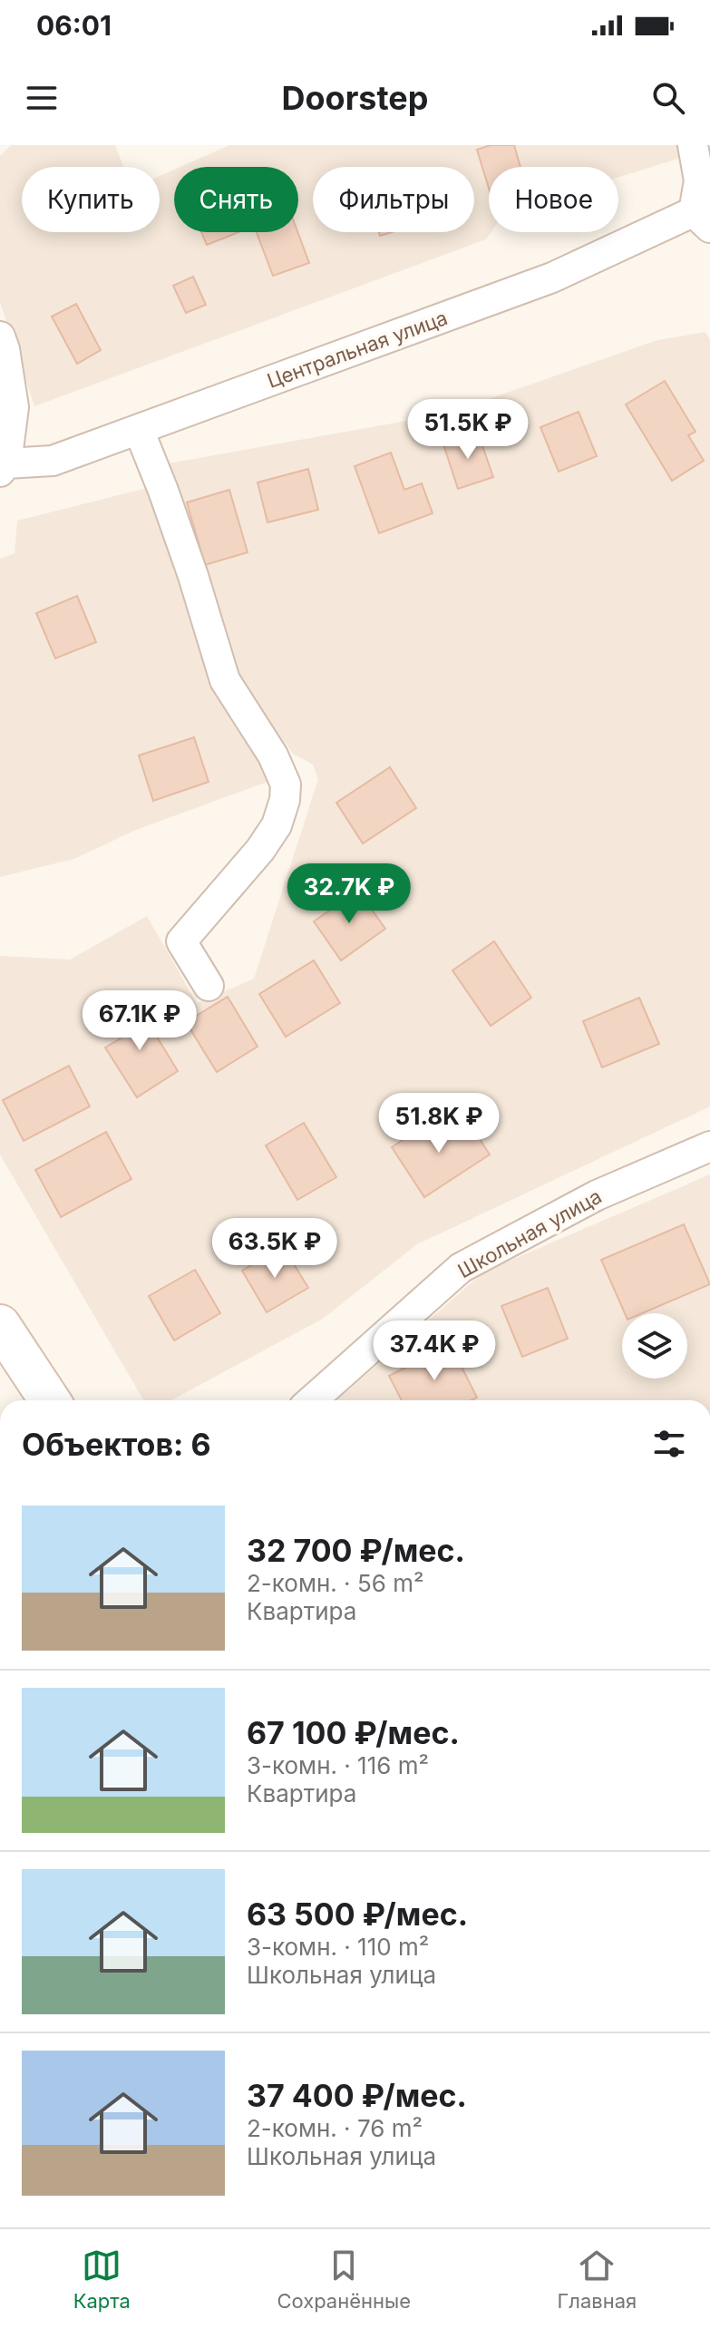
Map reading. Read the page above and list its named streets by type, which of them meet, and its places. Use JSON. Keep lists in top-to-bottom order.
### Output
{
  "streets": {
    "street": ["Центральная улица", "Школьная улица"]
  },
  "page": {
    "status": "06:01",
    "header": "Doorstep",
    "chip": [
      "Купить",
      "Снять",
      "Фильтры",
      "Новое"
    ],
    "price": [
      "51.5K ₽",
      "32.7K ₽",
      "67.1K ₽",
      "51.8K ₽",
      "63.5K ₽",
      "37.4K ₽"
    ],
    "heading": "Объектов: 6",
    "list": [
      {
        "name": "32 700 ₽/мес.",
        "note": "2-комн. · 56 m² · Квартира"
      },
      {
        "name": "67 100 ₽/мес.",
        "note": "3-комн. · 116 m² · Квартира"
      },
      {
        "name": "63 500 ₽/мес.",
        "note": "3-комн. · 110 m² · Школьная улица"
      },
      {
        "name": "37 400 ₽/мес.",
        "note": "2-комн. · 76 m² · Школьная улица"
      }
    ],
    "tabs": ["Карта", "Сохранённые", "Главная"]
  }
}
